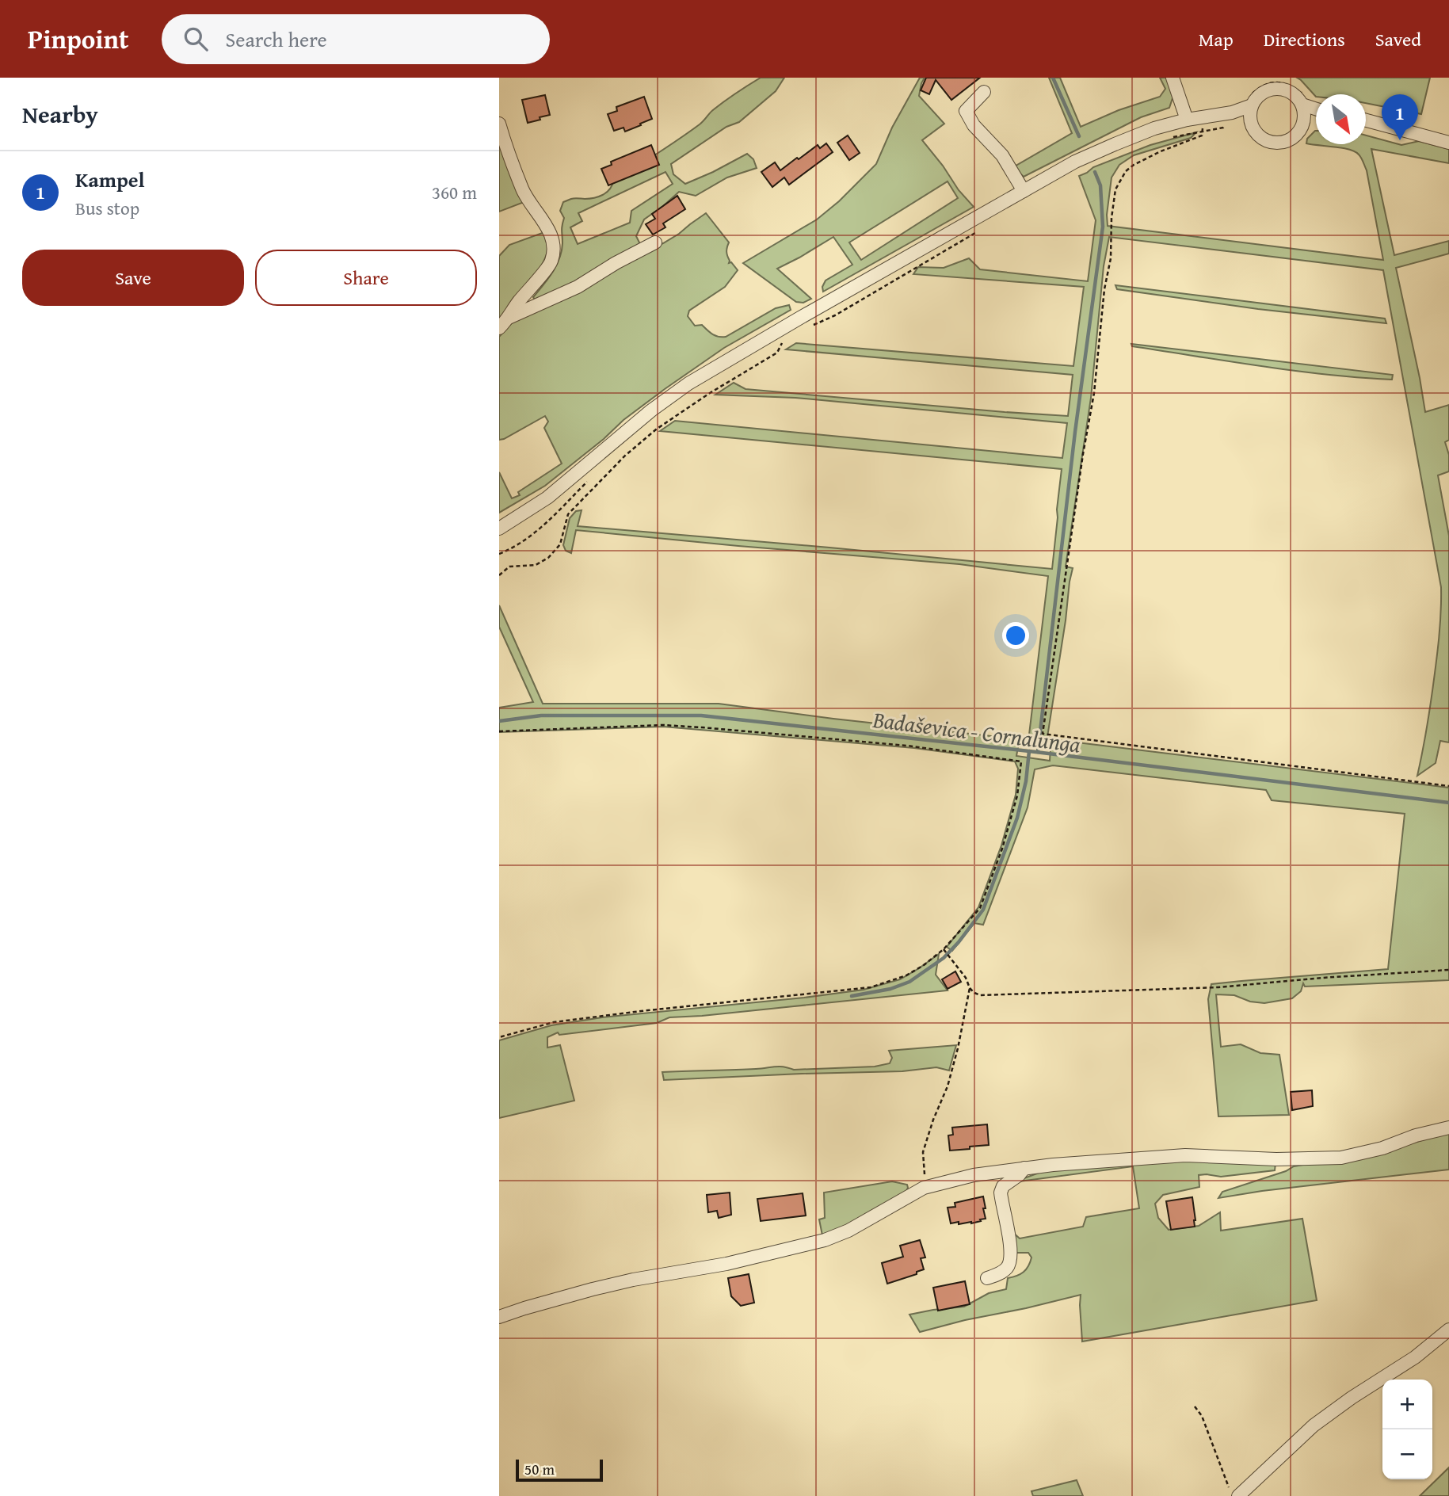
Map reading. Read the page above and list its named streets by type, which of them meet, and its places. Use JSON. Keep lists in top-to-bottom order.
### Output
{
  "water": ["Badaševica - Cornalunga"],
  "scale_bar": "50 m",
  "north": "bottom right",
  "page": {
    "header": "Pinpoint",
    "search": "Search here",
    "nav": ["Map", "Directions", "Saved"],
    "heading": "Nearby",
    "pins": "1",
    "list": [
      {
        "mark": "1",
        "name": "Kampel",
        "note": "Bus stop",
        "value": "360 m"
      }
    ],
    "buttons": ["Save", "Share"],
    "map_buttons": ["+", "−"],
    "scale": "50 m"
  }
}
